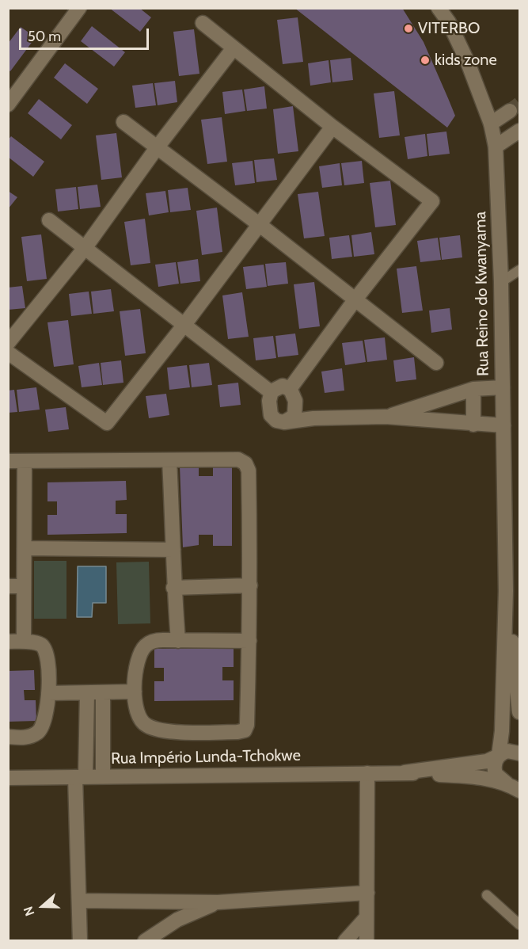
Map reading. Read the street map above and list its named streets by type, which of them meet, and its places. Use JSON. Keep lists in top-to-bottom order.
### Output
{
  "streets": {
    "street": ["Rua Reino do Kwanyama", "Rua Império Lunda-Tchokwe"]
  },
  "crossings": [
    ["Rua Reino do Kwanyama", "Rua Império Lunda-Tchokwe"]
  ],
  "places": ["VITERBO", "kids zone"],
  "scale_bar": "50 m",
  "north": "left"
}
